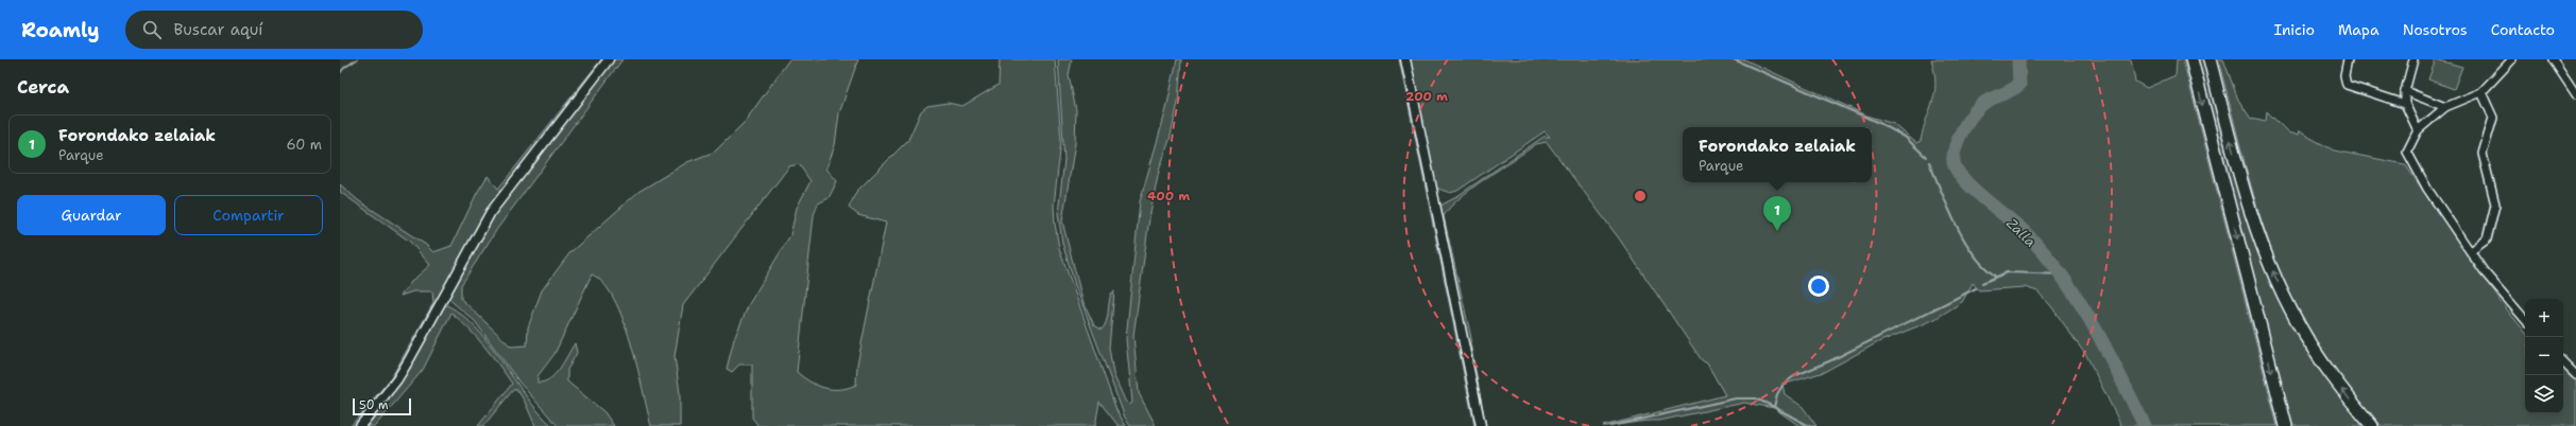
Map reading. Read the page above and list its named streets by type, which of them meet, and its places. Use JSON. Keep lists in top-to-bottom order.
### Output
{
  "water": ["Zalla"],
  "scale_bar": "50 m",
  "page": {
    "header": "Roamly",
    "search": "Buscar aquí",
    "nav": [
      "Inicio",
      "Mapa",
      "Nosotros",
      "Contacto"
    ],
    "heading": "Cerca",
    "list": [
      {
        "mark": "1",
        "name": "Forondako zelaiak",
        "note": "Parque",
        "value": "60 m"
      }
    ],
    "popup": ["Forondako zelaiak", "Parque"],
    "buttons": ["Guardar", "Compartir"],
    "pins": "1",
    "map_buttons": ["+", "−"],
    "scale": "50 m"
  },
  "rings": ["200 m", "400 m"]
}
